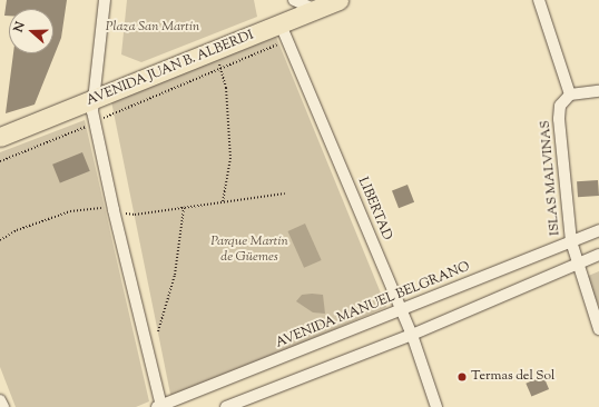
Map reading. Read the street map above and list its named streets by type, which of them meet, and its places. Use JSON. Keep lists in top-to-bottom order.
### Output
{
  "streets": {
    "highway": ["AVENIDA JUAN B. ALBERDI"],
    "street": ["ISLAS MALVINAS", "LIBERTAD", "AVENIDA MANUEL BELGRANO"]
  },
  "crossings": [
    ["AVENIDA JUAN B. ALBERDI", "LIBERTAD"],
    ["ISLAS MALVINAS", "AVENIDA MANUEL BELGRANO"],
    ["LIBERTAD", "AVENIDA MANUEL BELGRANO"]
  ],
  "parks": ["Plaza San Martín", "Parque Martín de Güemes"],
  "places": ["Termas del Sol"],
  "north": "left"
}
